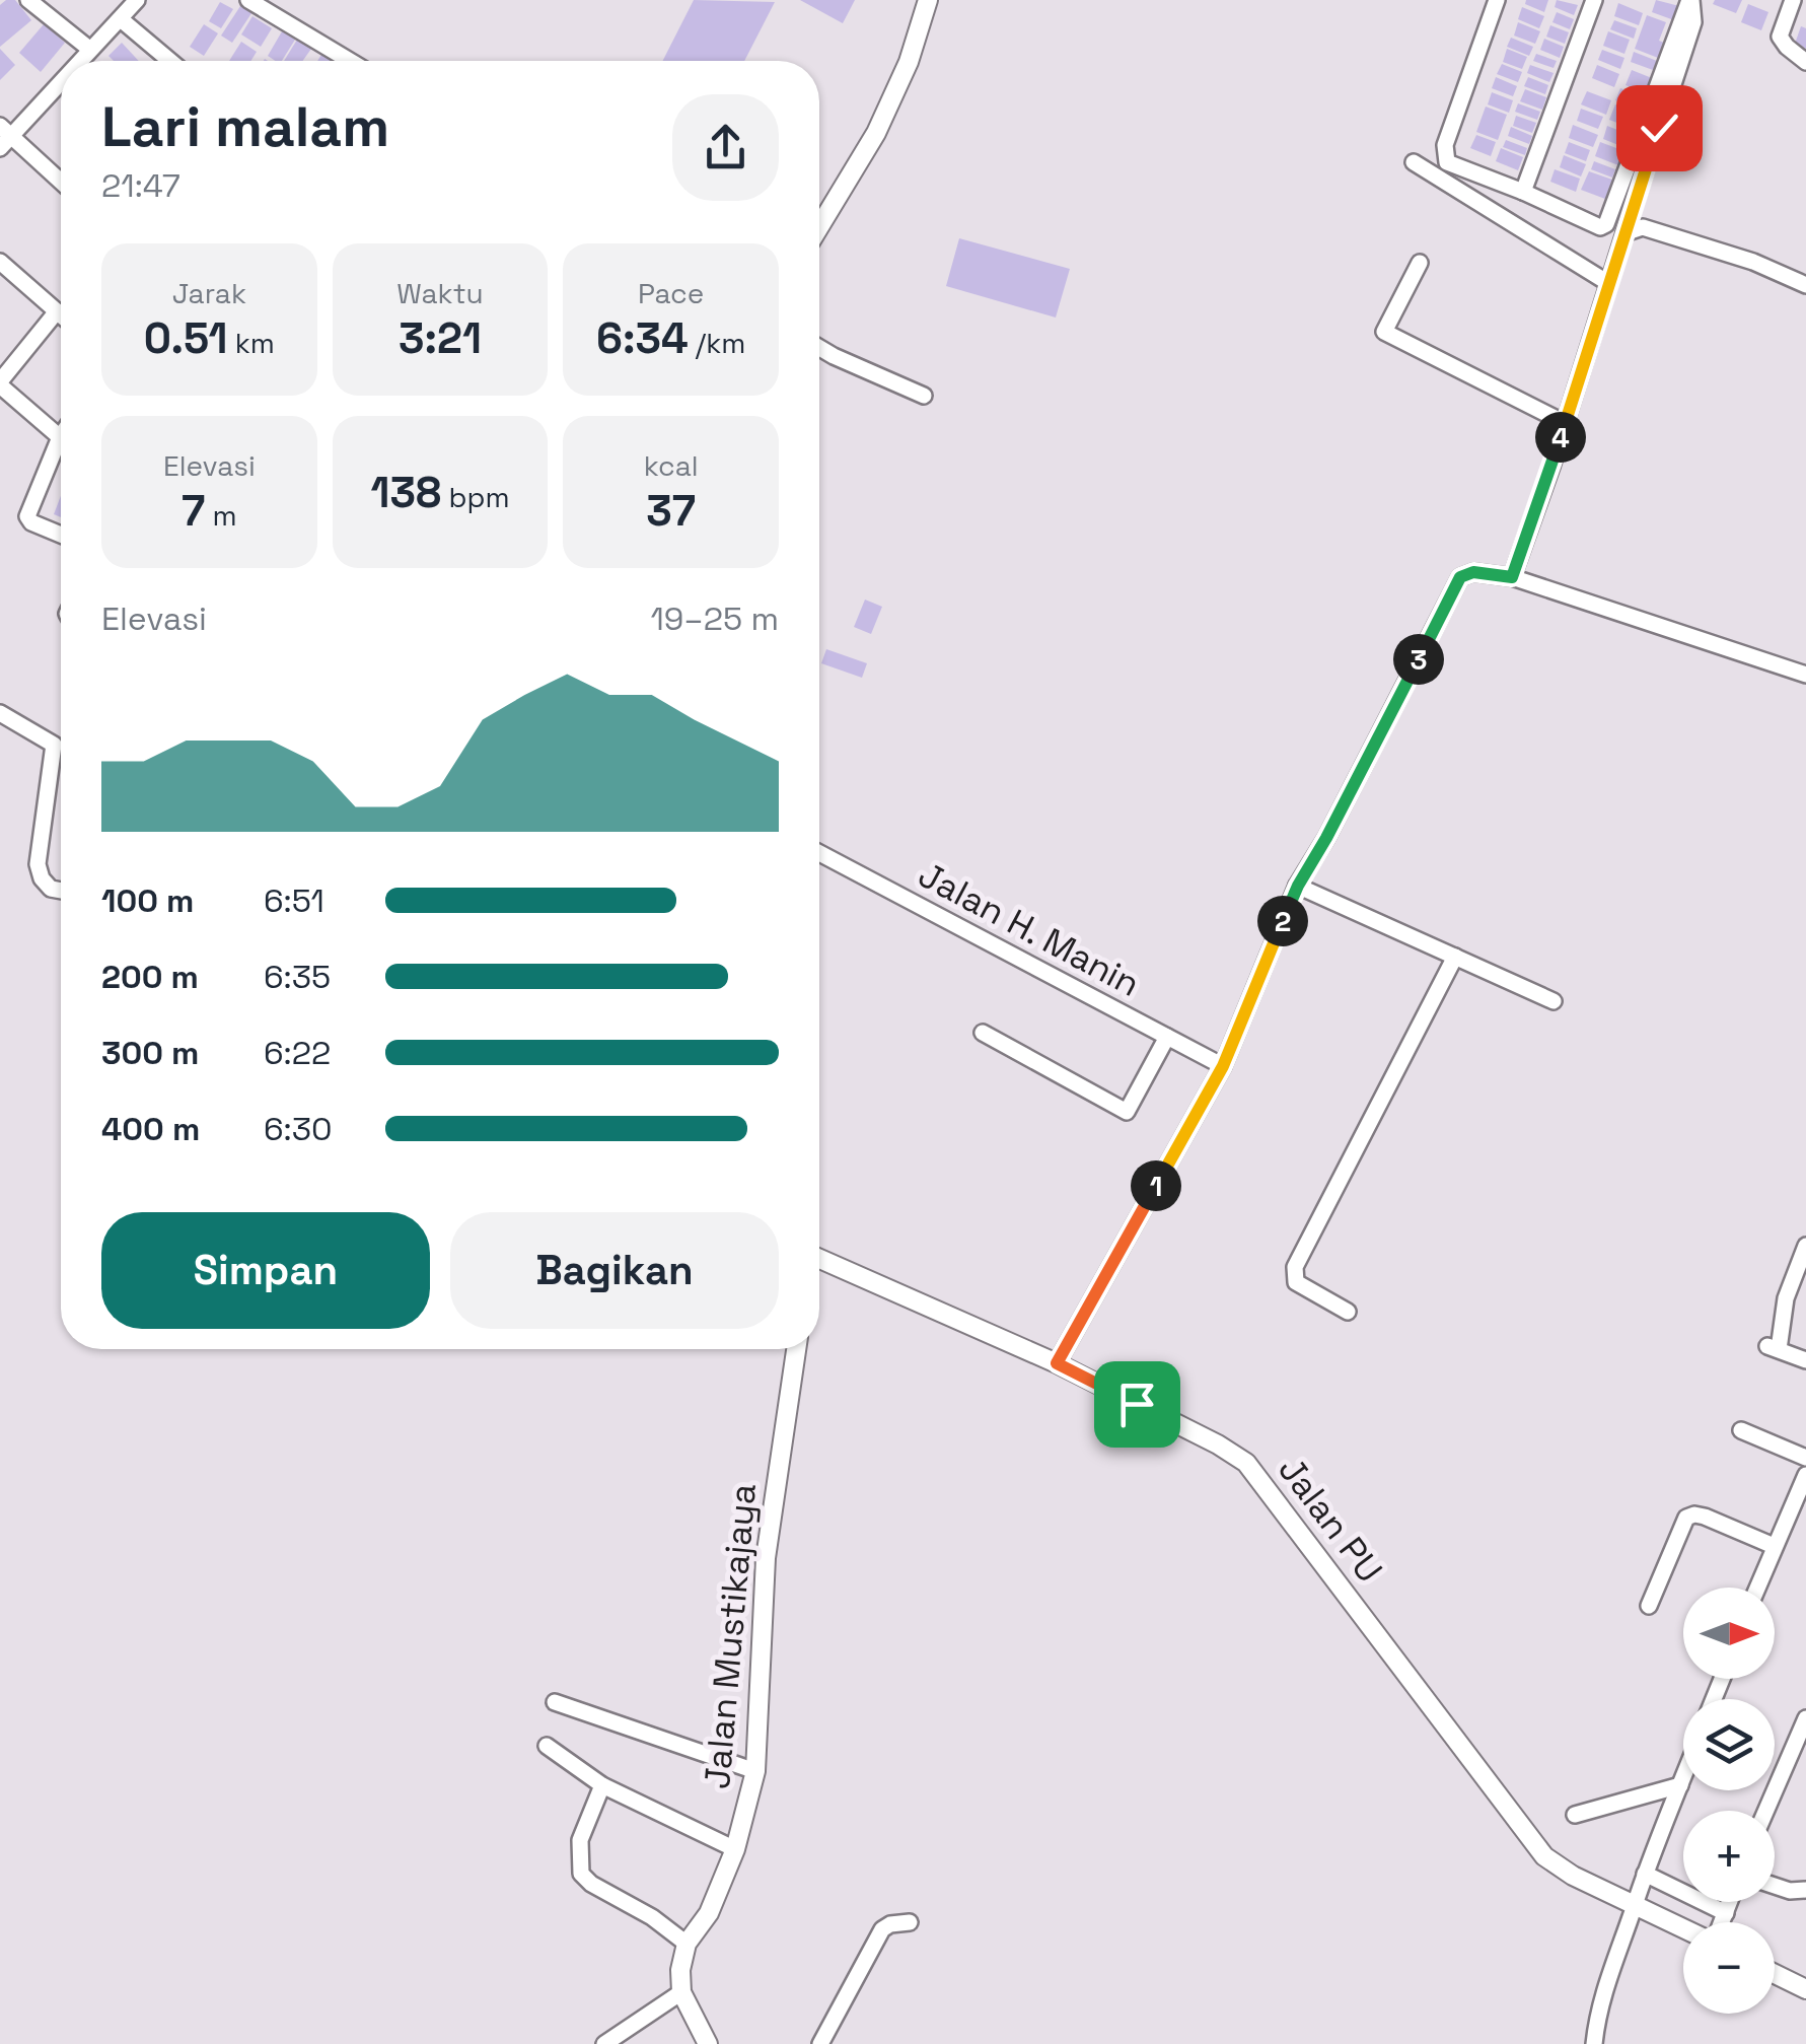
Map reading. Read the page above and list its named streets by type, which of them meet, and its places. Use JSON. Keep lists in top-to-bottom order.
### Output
{
  "streets": {
    "street": ["Jalan H. Manin", "Jalan PU", "Jalan Mustikajaya"]
  },
  "north": "right",
  "page": {
    "heading": ["Lari malam", "21:47"],
    "stats": [
      ["Jarak", "0.51 km"],
      ["Waktu", "3:21"],
      ["Pace", "6:34 /km"],
      ["Elevasi", "7 m"],
      ["138 bpm"],
      ["kcal", "37"]
    ],
    "pins": [
      "4",
      "3",
      "2",
      "1"
    ],
    "chart": ["Elevasi", "19–25 m"],
    "list": [
      {
        "name": "100 m",
        "note": "6:51"
      },
      {
        "name": "200 m",
        "note": "6:35"
      },
      {
        "name": "300 m",
        "note": "6:22"
      },
      {
        "name": "400 m",
        "note": "6:30"
      }
    ],
    "buttons": ["Simpan", "Bagikan"],
    "map_buttons": ["+", "−"]
  }
}
